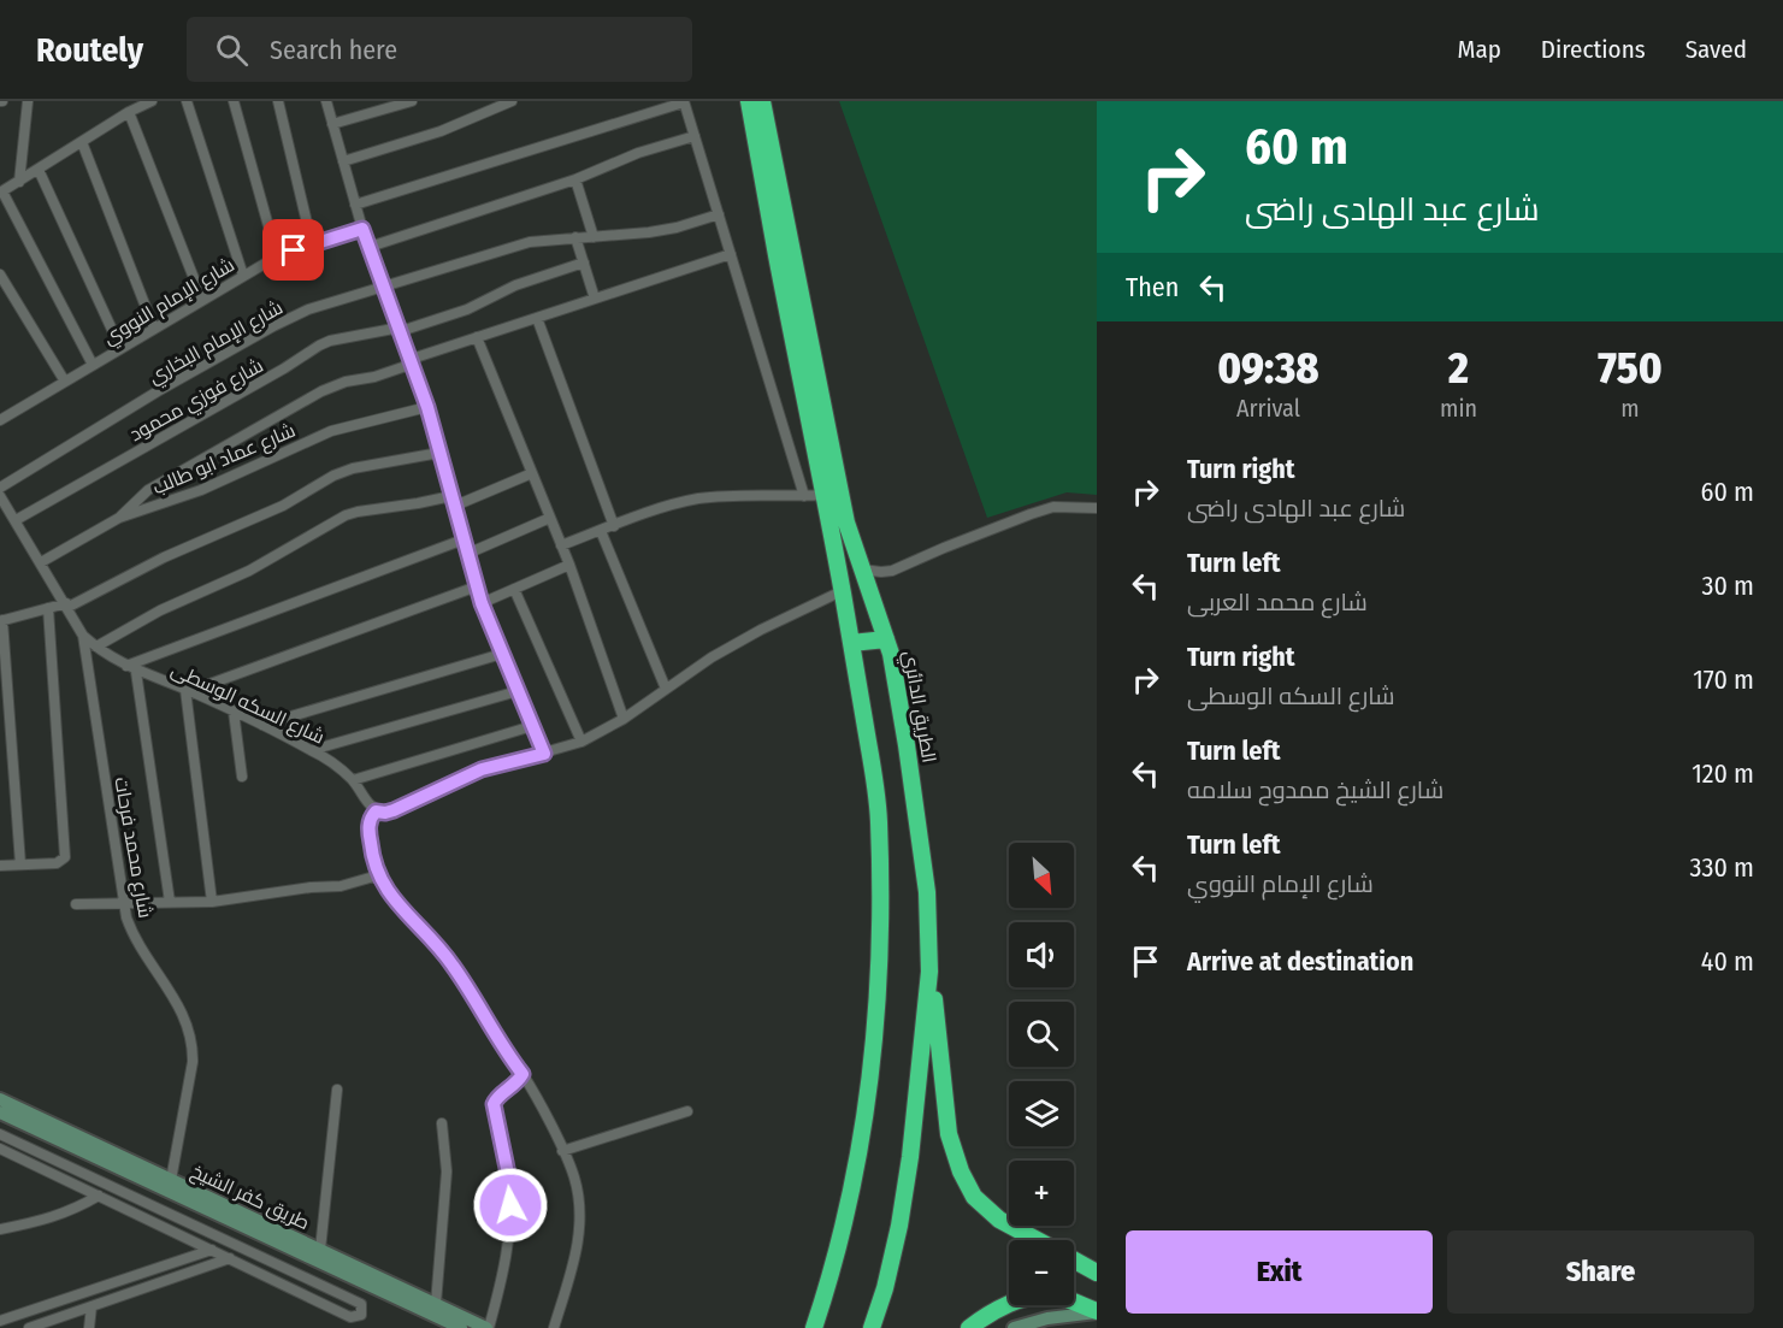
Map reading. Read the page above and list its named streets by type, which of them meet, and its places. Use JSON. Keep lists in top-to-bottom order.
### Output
{
  "streets": {
    "highway": ["الطريق الدائري"],
    "street": [
      "شارع الإمام النووي",
      "شارع الإمام البخاري",
      "شارع فوزي محمود",
      "شارع عماد ابو طالب",
      "شارع السكه الوسطى",
      "شارع محمد فرحات",
      "طريق كفر الشيخ"
    ]
  },
  "crossings": [
    ["شارع فوزي محمود", "شارع السكه الوسطى"],
    ["شارع عماد ابو طالب", "شارع السكه الوسطى"],
    ["شارع السكه الوسطى", "شارع محمد فرحات"],
    ["شارع محمد فرحات", "طريق كفر الشيخ"]
  ],
  "north": "bottom right",
  "page": {
    "header": "Routely",
    "search": "Search here",
    "nav": ["Map", "Directions", "Saved"],
    "turn": ["60 m", "شارع عبد الهادى راضى"],
    "then": "Then",
    "eta": [
      "09:38",
      "Arrival",
      "2",
      "min",
      "750",
      "m"
    ],
    "list": [
      {
        "name": "Turn right",
        "note": "شارع عبد الهادى راضى",
        "value": "60 m"
      },
      {
        "name": "Turn left",
        "note": "شارع محمد العربى",
        "value": "30 m"
      },
      {
        "name": "Turn right",
        "note": "شارع السكه الوسطى",
        "value": "170 m"
      },
      {
        "name": "Turn left",
        "note": "شارع الشيخ ممدوح سلامه",
        "value": "120 m"
      },
      {
        "name": "Turn left",
        "note": "شارع الإمام النووي",
        "value": "330 m"
      },
      {
        "name": "Arrive at destination",
        "value": "40 m"
      }
    ],
    "map_buttons": ["+", "−"],
    "buttons": ["Exit", "Share"]
  }
}
